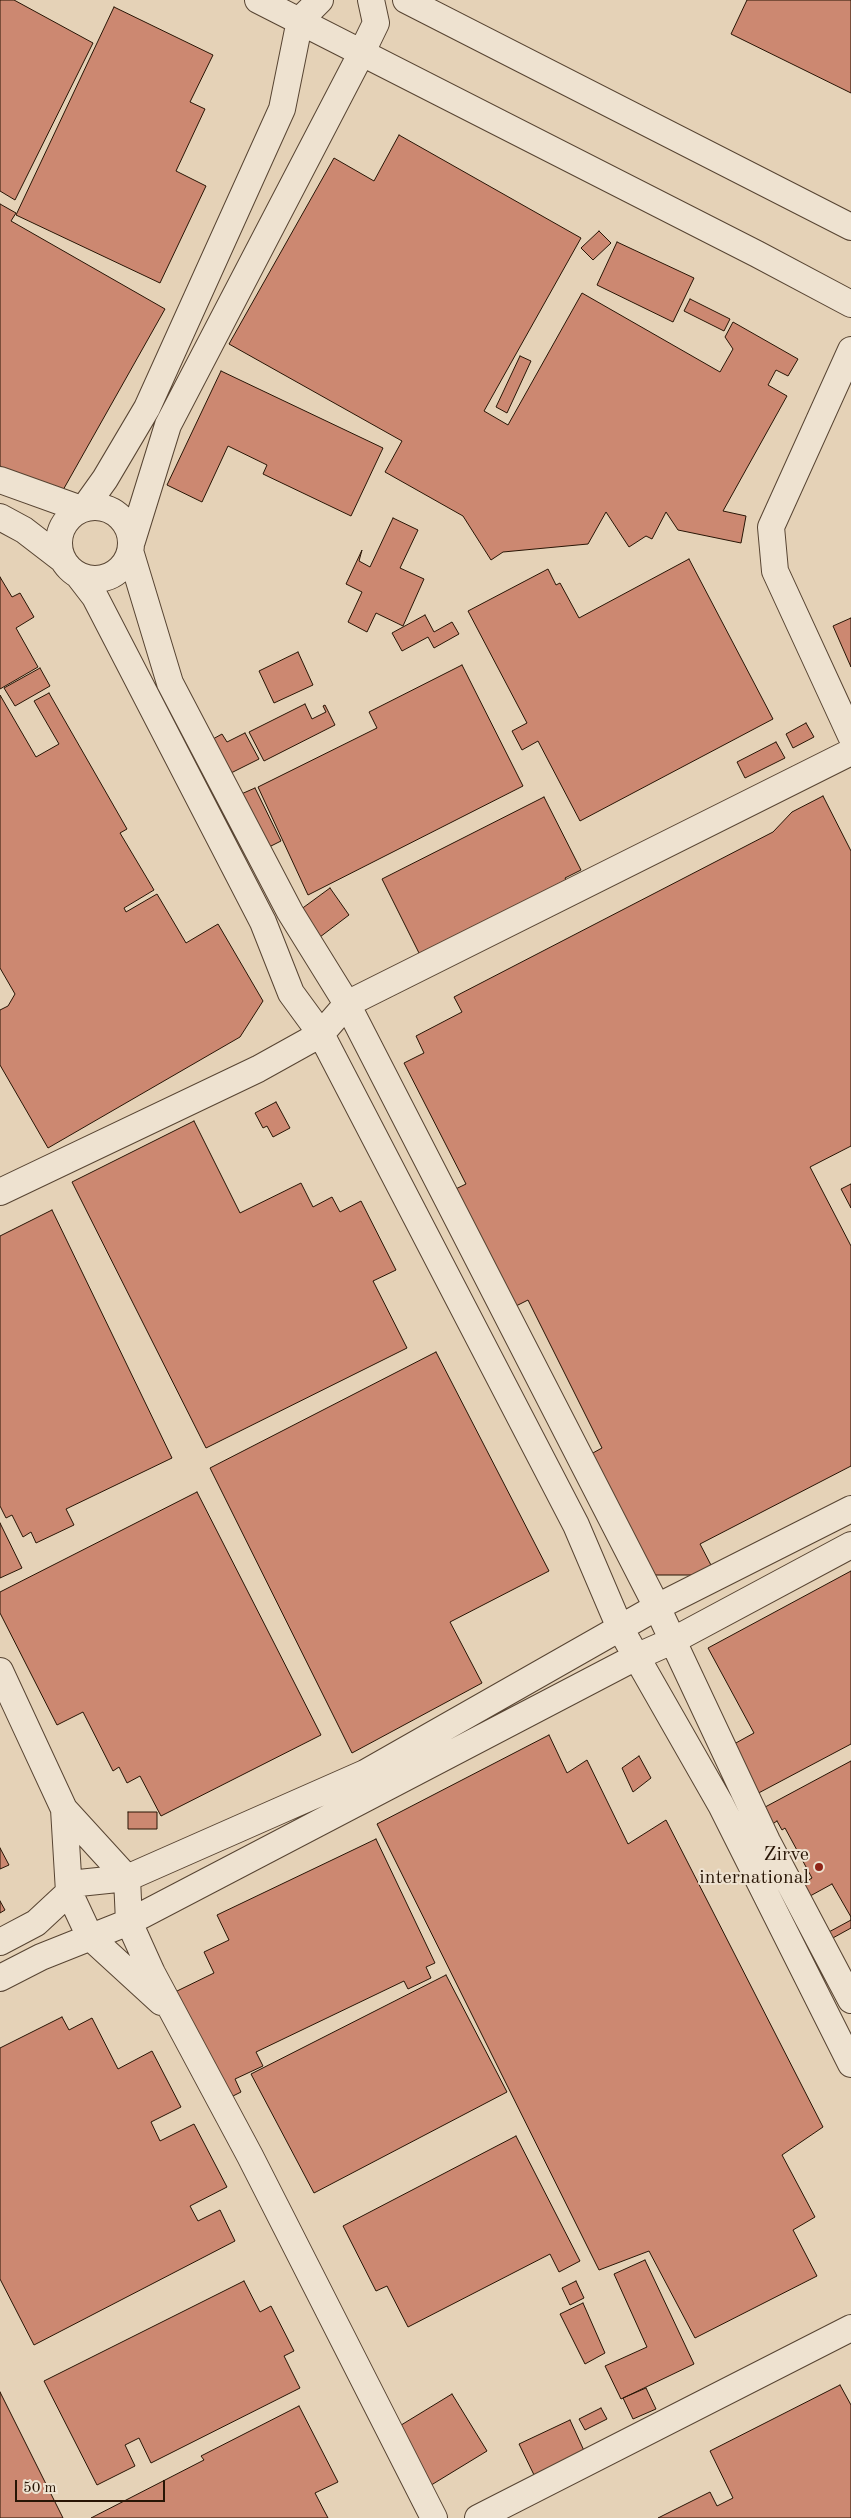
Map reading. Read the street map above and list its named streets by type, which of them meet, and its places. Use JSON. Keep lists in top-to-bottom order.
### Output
{
  "places": ["Zirve international"],
  "scale_bar": "50 m"
}
